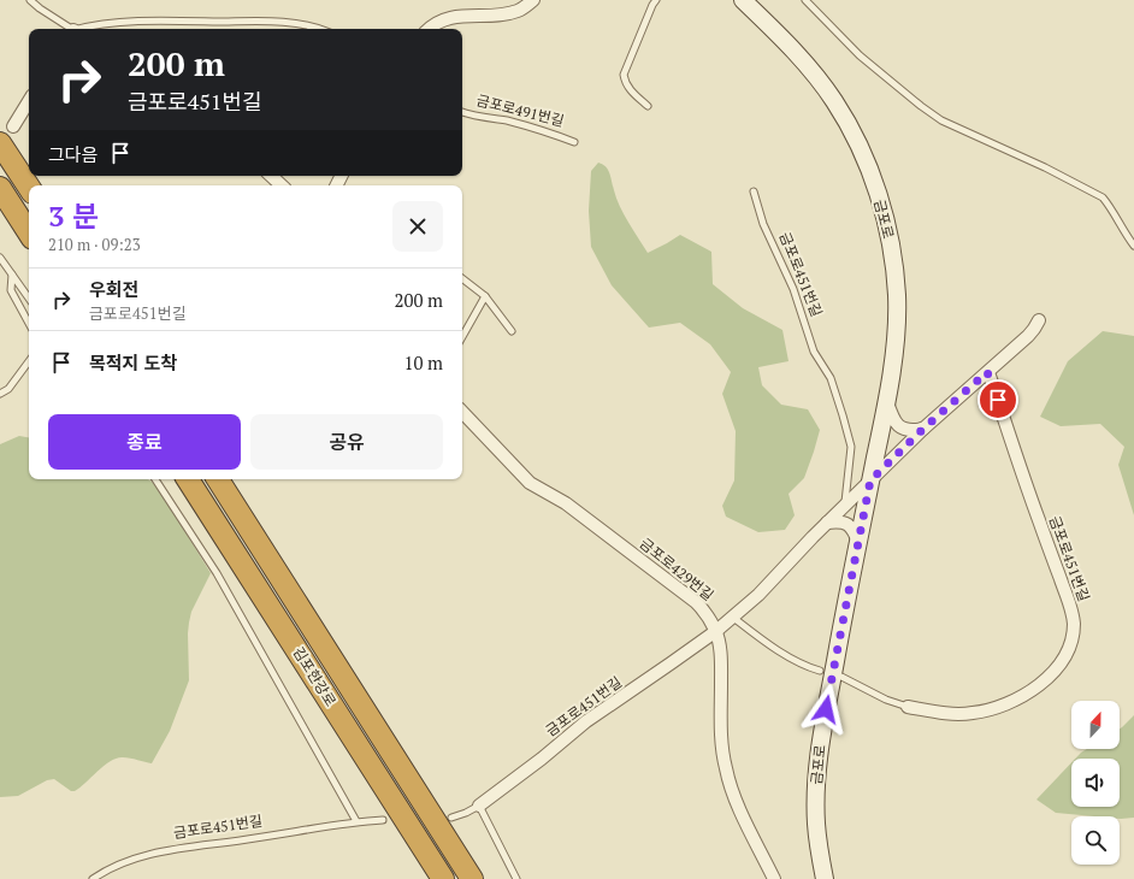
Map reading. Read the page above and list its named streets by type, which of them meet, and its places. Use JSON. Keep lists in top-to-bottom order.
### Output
{
  "streets": {
    "highway": ["김포한강로"],
    "main road": ["금포로"],
    "street": ["금포로451번길", "금포로429번길"],
    "lane": ["금포로491번길"]
  },
  "crossings": [
    ["금포로", "금포로451번길"],
    ["금포로451번길", "금포로429번길"]
  ],
  "north": "top",
  "page": {
    "turn": ["200 m", "금포로451번길"],
    "then": "그다음",
    "heading": ["3 분", "210 m · 09:23"],
    "list": [
      {
        "name": "우회전",
        "note": "금포로451번길",
        "value": "200 m"
      },
      {
        "name": "목적지 도착",
        "value": "10 m"
      }
    ],
    "buttons": ["종료", "공유"]
  }
}
